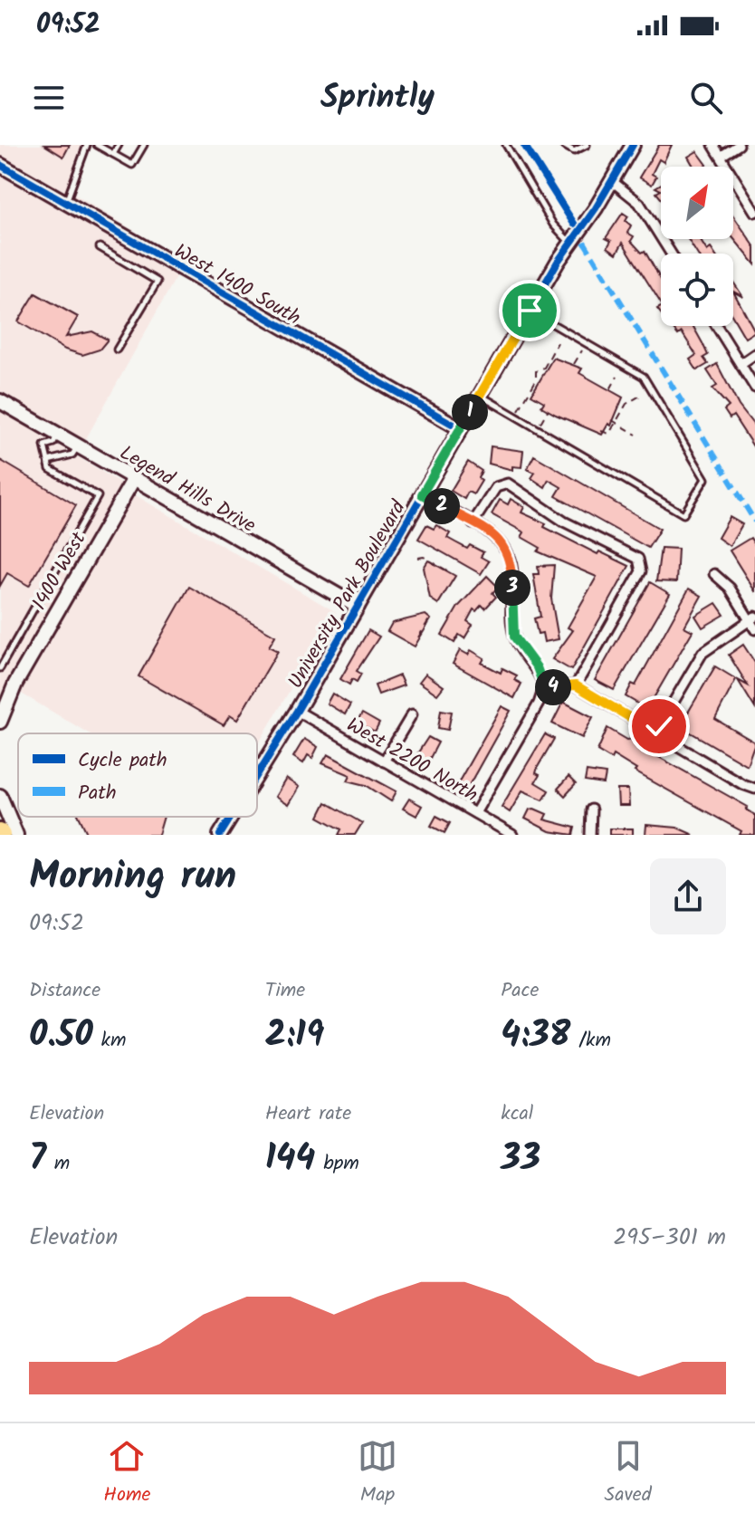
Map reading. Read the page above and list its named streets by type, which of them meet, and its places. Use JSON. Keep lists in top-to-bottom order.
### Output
{
  "streets": {
    "street": [
      "West 1400 South",
      "Legend Hills Drive",
      "1400 West",
      "University Park Boulevard",
      "West 2200 North"
    ]
  },
  "crossings": [
    ["West 1400 South", "University Park Boulevard"],
    ["Legend Hills Drive", "1400 West"],
    ["Legend Hills Drive", "University Park Boulevard"],
    ["University Park Boulevard", "West 2200 North"]
  ],
  "legend": ["Cycle path", "Path"],
  "north": "top right",
  "page": {
    "status": "09:52",
    "header": "Sprintly",
    "pins": [
      "1",
      "2",
      "3",
      "4"
    ],
    "heading": ["Morning run", "09:52"],
    "stats": [
      ["Distance", "0.50 km"],
      ["Time", "2:19"],
      ["Pace", "4:38 /km"],
      ["Elevation", "7 m"],
      ["Heart rate", "144 bpm"],
      ["kcal", "33"]
    ],
    "chart": ["Elevation", "295–301 m"],
    "tabs": ["Home", "Map", "Saved"]
  }
}
